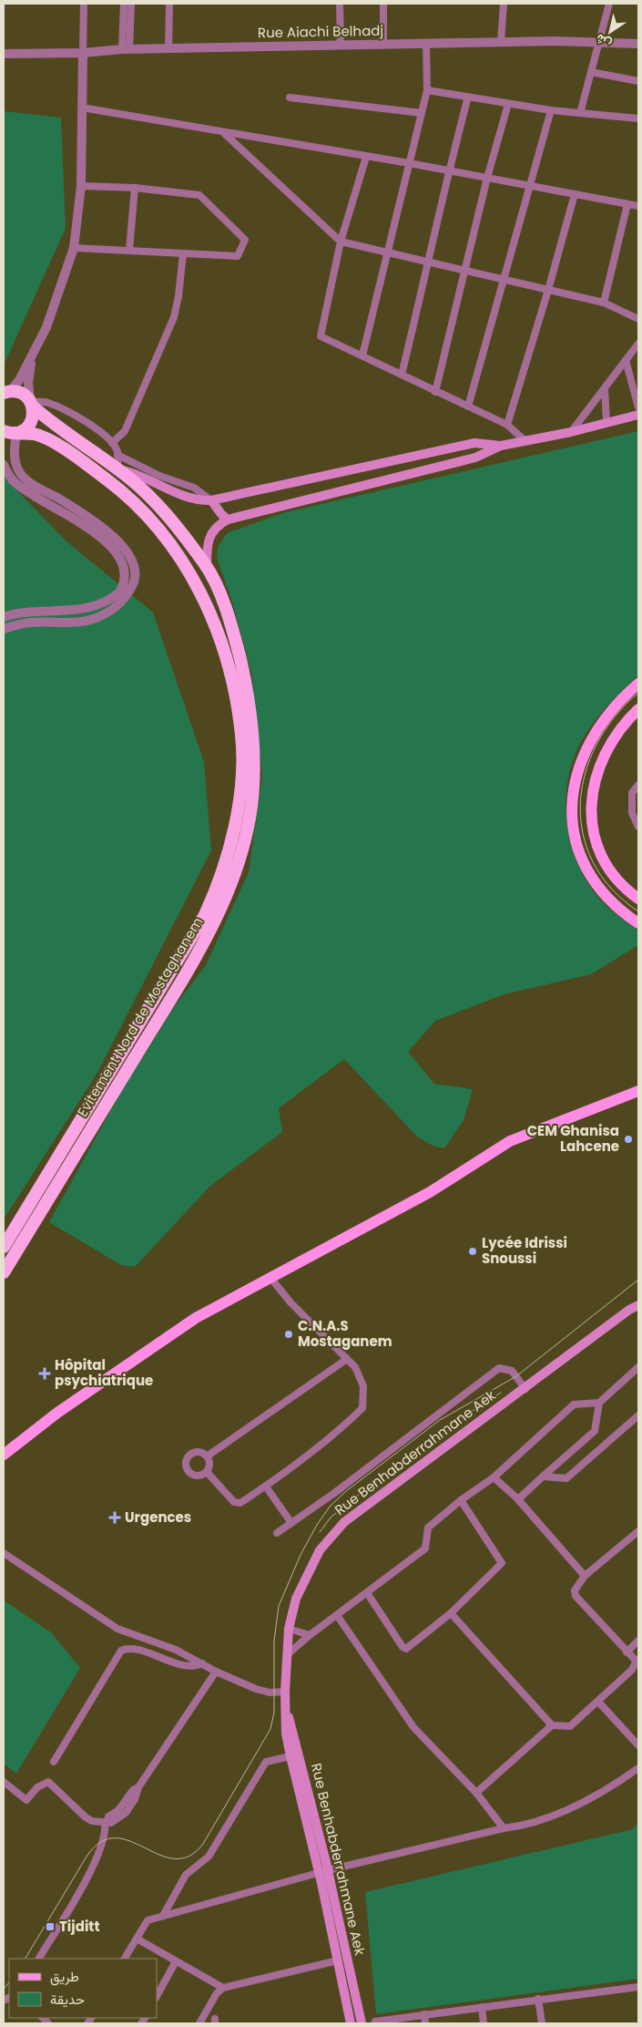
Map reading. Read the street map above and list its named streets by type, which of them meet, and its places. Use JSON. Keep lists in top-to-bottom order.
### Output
{
  "streets": {
    "highway": ["Evitement Nord de Mostaghanem"],
    "main road": ["Rue Benhabderrahmane Aek"],
    "street": ["Rue Aiachi Belhadj"]
  },
  "places": {
    "other": ["CEM Ghanisa Lahcene", "Lycée Idrissi Snoussi", "C.N.A.S Mostaganem"],
    "health": ["Hôpital psychiatrique", "Urgences"],
    "transit": ["Tijditt"]
  },
  "legend": ["طريق", "حديقة"],
  "north": "bottom left"
}
